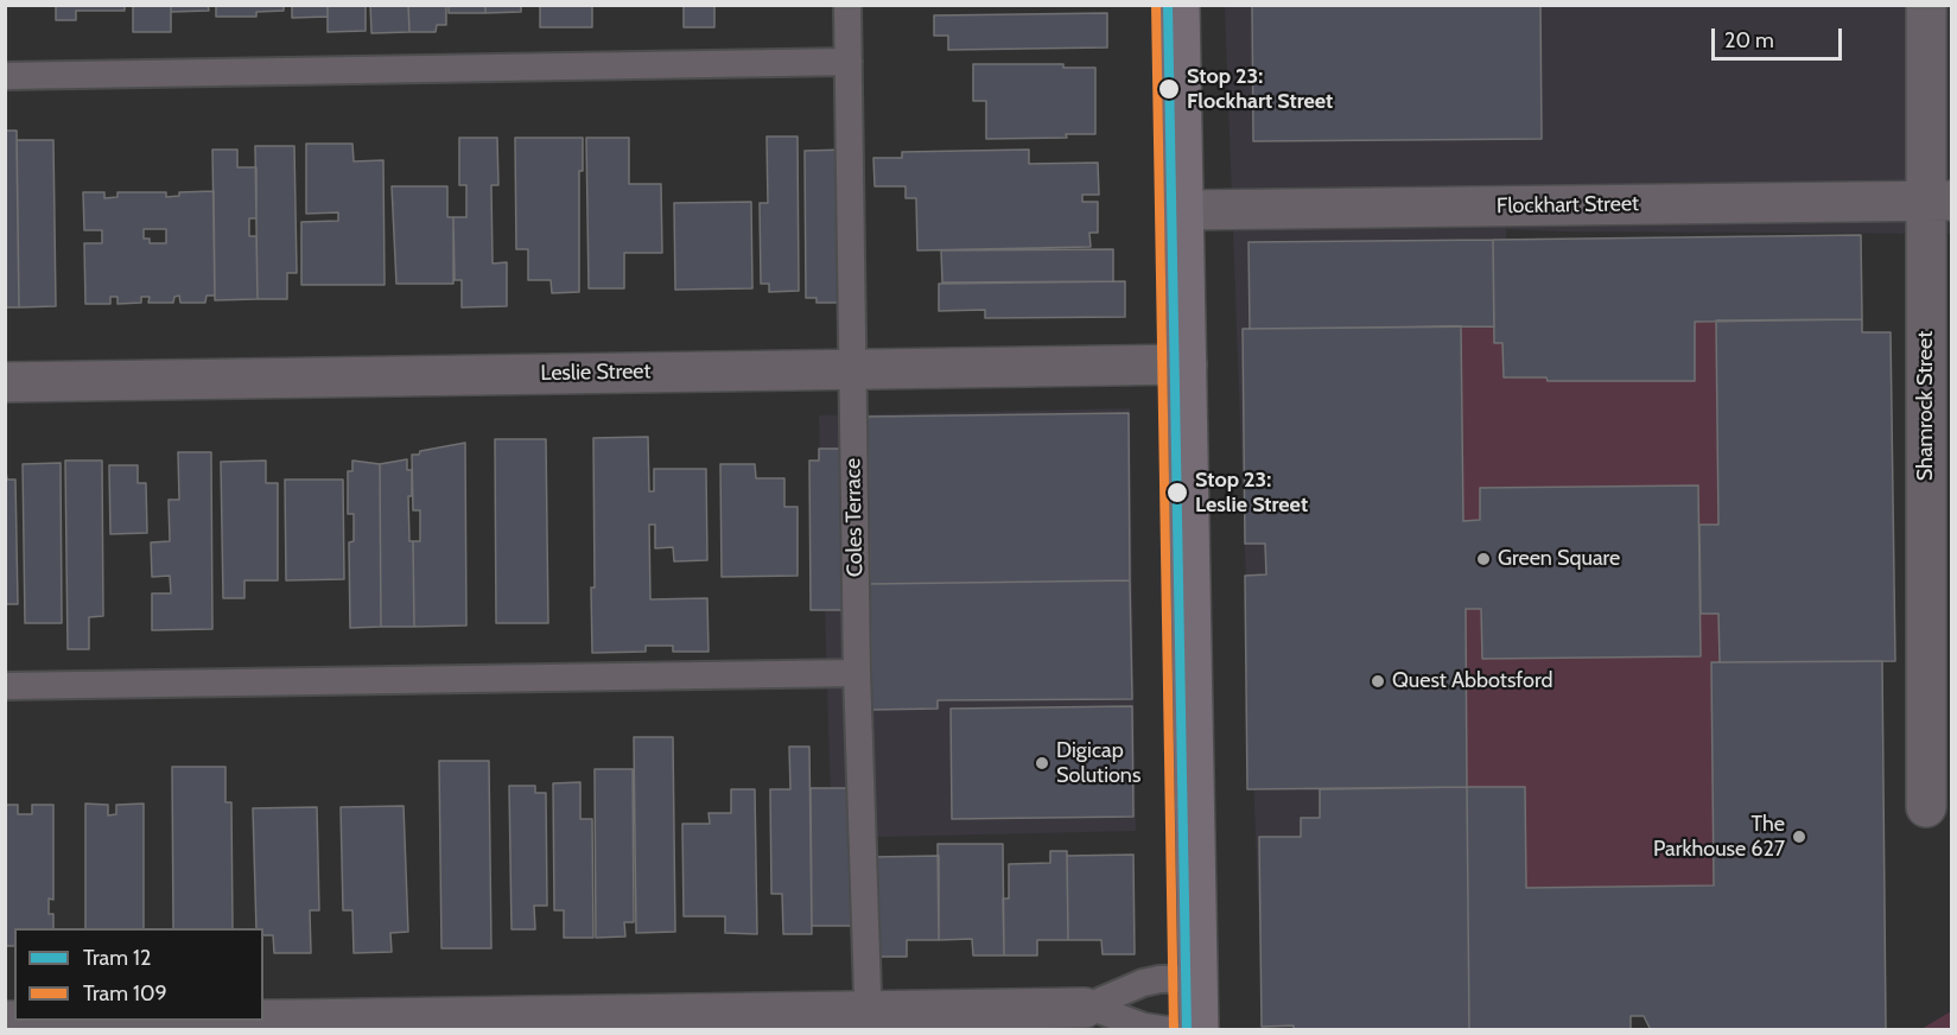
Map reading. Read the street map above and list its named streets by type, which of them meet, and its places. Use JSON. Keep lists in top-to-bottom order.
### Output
{
  "streets": {
    "street": ["Flockhart Street", "Leslie Street", "Shamrock Street"],
    "lane": ["Coles Terrace"]
  },
  "crossings": [
    ["Flockhart Street", "Shamrock Street"],
    ["Leslie Street", "Coles Terrace"]
  ],
  "places": [
    "Stop 23: Flockhart Street",
    "Stop 23: Leslie Street",
    "Green Square",
    "Quest Abbotsford",
    "Digicap Solutions",
    "The Parkhouse 627"
  ],
  "lines": ["tram line 12", "tram line 109"],
  "legend": ["Tram 12", "Tram 109"],
  "scale_bar": "20 m"
}
